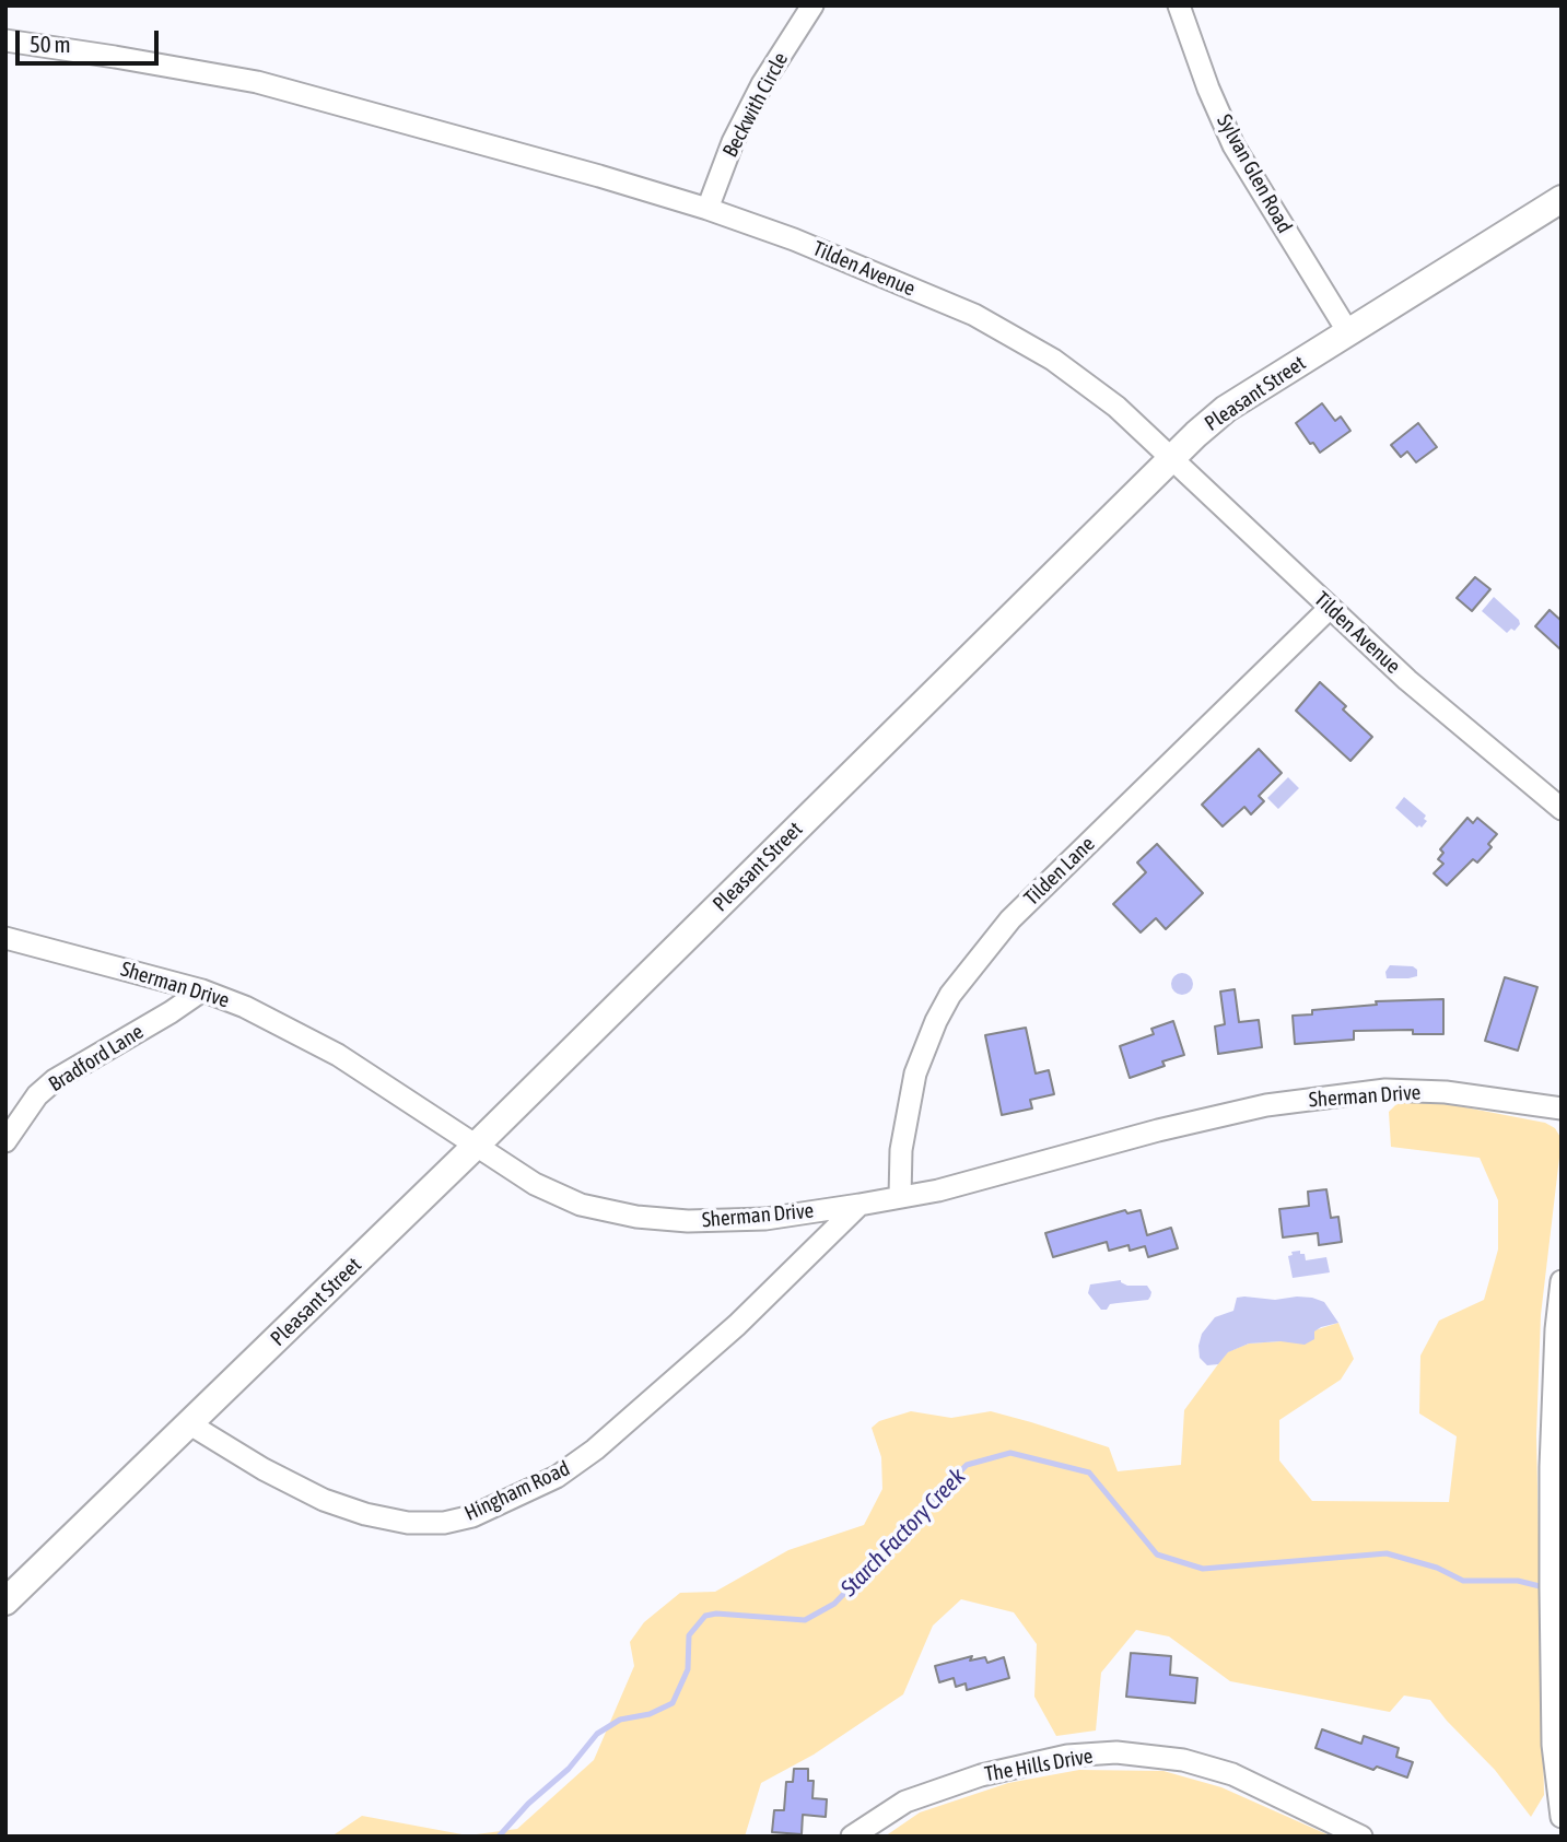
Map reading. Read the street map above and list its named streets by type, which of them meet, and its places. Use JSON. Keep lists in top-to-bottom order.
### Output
{
  "streets": {
    "street": [
      "Beckwith Circle",
      "Sylvan Glen Road",
      "Tilden Avenue",
      "Pleasant Street",
      "Tilden Lane",
      "Sherman Drive",
      "Bradford Lane",
      "Hingham Road",
      "The Hills Drive"
    ]
  },
  "crossings": [
    ["Beckwith Circle", "Tilden Avenue"],
    ["Sylvan Glen Road", "Pleasant Street"],
    ["Tilden Avenue", "Pleasant Street"],
    ["Tilden Avenue", "Tilden Lane"],
    ["Pleasant Street", "Sherman Drive"],
    ["Pleasant Street", "Hingham Road"],
    ["Tilden Lane", "Sherman Drive"],
    ["Sherman Drive", "Bradford Lane"],
    ["Sherman Drive", "Hingham Road"]
  ],
  "water": ["Starch Factory Creek"],
  "scale_bar": "50 m"
}
